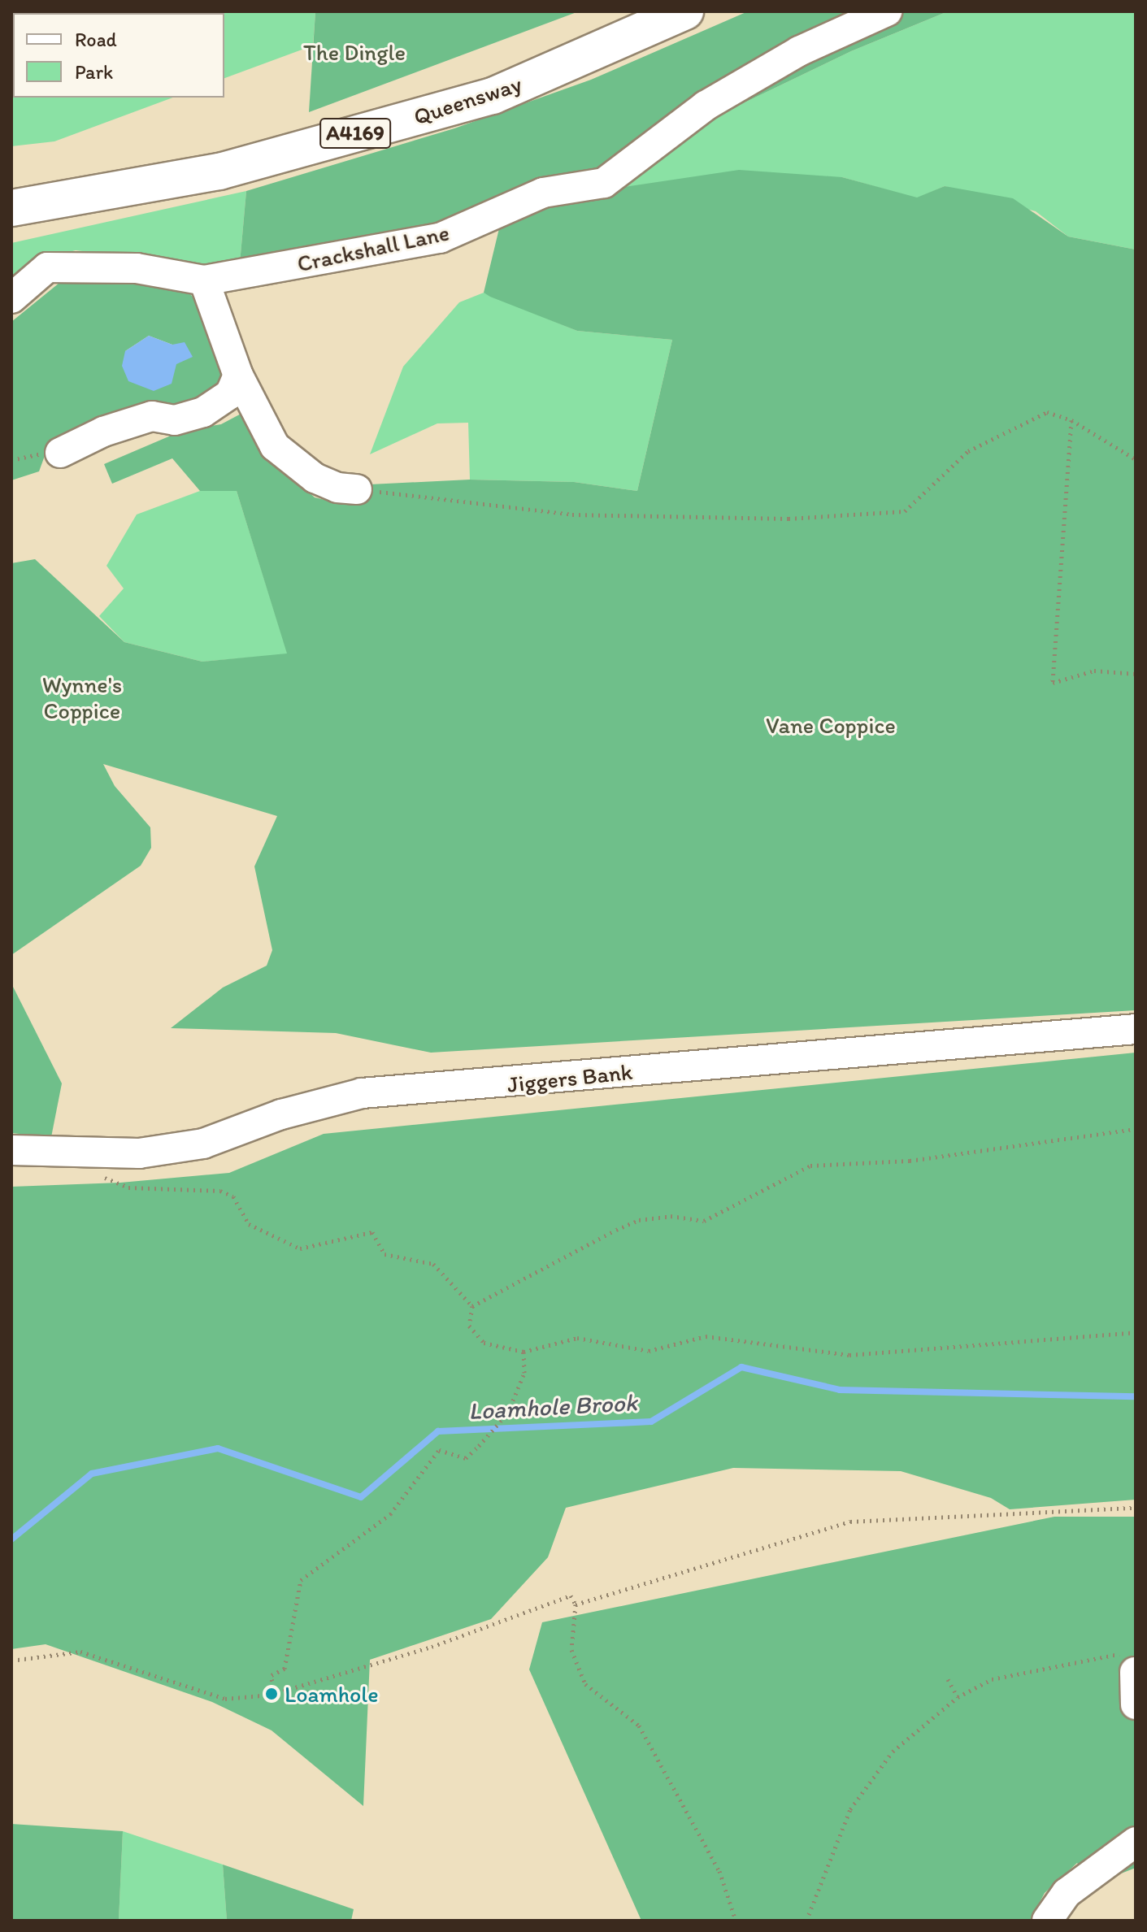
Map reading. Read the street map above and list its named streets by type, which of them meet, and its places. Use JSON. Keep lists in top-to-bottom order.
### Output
{
  "streets": {
    "main road": ["Queensway", "A4169"],
    "street": ["Crackshall Lane", "Jiggers Bank"]
  },
  "water": ["Loamhole Brook"],
  "parks": ["The Dingle", "Wynne's Coppice", "Vane Coppice"],
  "places": ["Loamhole"],
  "legend": ["Road", "Park"]
}
